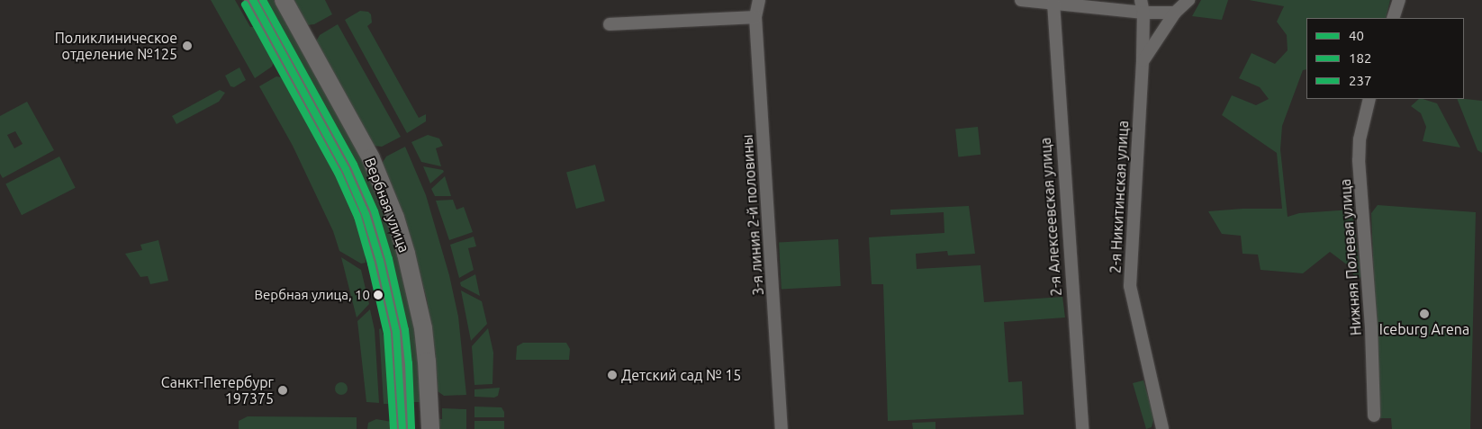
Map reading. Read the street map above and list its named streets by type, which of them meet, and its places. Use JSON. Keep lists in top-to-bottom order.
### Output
{
  "streets": {
    "main road": ["Вербная улица"],
    "street": [
      "2-я Никитинская улица",
      "3-я линия 2-й половины",
      "2-я Алексеевская улица",
      "Нижняя Полевая улица"
    ]
  },
  "places": [
    "Поликлиническое отделение №125",
    "Вербная улица, 10",
    "Iceburg Arena",
    "Детский сад № 15",
    "Санкт-Петербург 197375"
  ],
  "lines": ["transit line 40", "transit line 237", "transit line 182"],
  "legend": ["40", "182", "237"]
}
